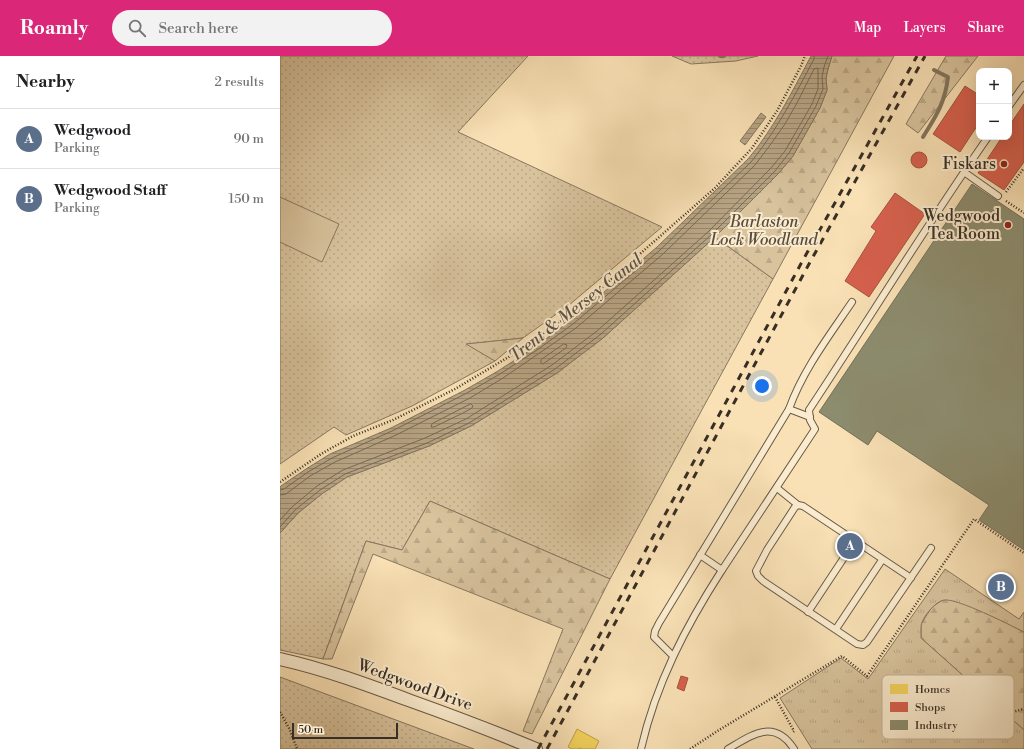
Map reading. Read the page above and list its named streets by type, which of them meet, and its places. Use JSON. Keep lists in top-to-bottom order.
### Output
{
  "streets": {
    "street": ["Wedgwood Drive"]
  },
  "water": ["Trent & Mersey Canal"],
  "parks": ["Barlaston Lock Woodland"],
  "places": ["Fiskars", "Wedgwood Tea Room"],
  "legend": ["Homes", "Shops", "Industry"],
  "scale_bar": "50 m",
  "page": {
    "header": "Roamly",
    "search": "Search here",
    "nav": ["Map", "Layers", "Share"],
    "heading": ["Nearby", "2 results"],
    "map_buttons": ["+", "−"],
    "list": [
      {
        "mark": "A",
        "name": "Wedgwood",
        "note": "Parking",
        "value": "90 m"
      },
      {
        "mark": "B",
        "name": "Wedgwood Staff",
        "note": "Parking",
        "value": "150 m"
      }
    ],
    "pins": ["A", "B"],
    "scale": "50 m"
  }
}
